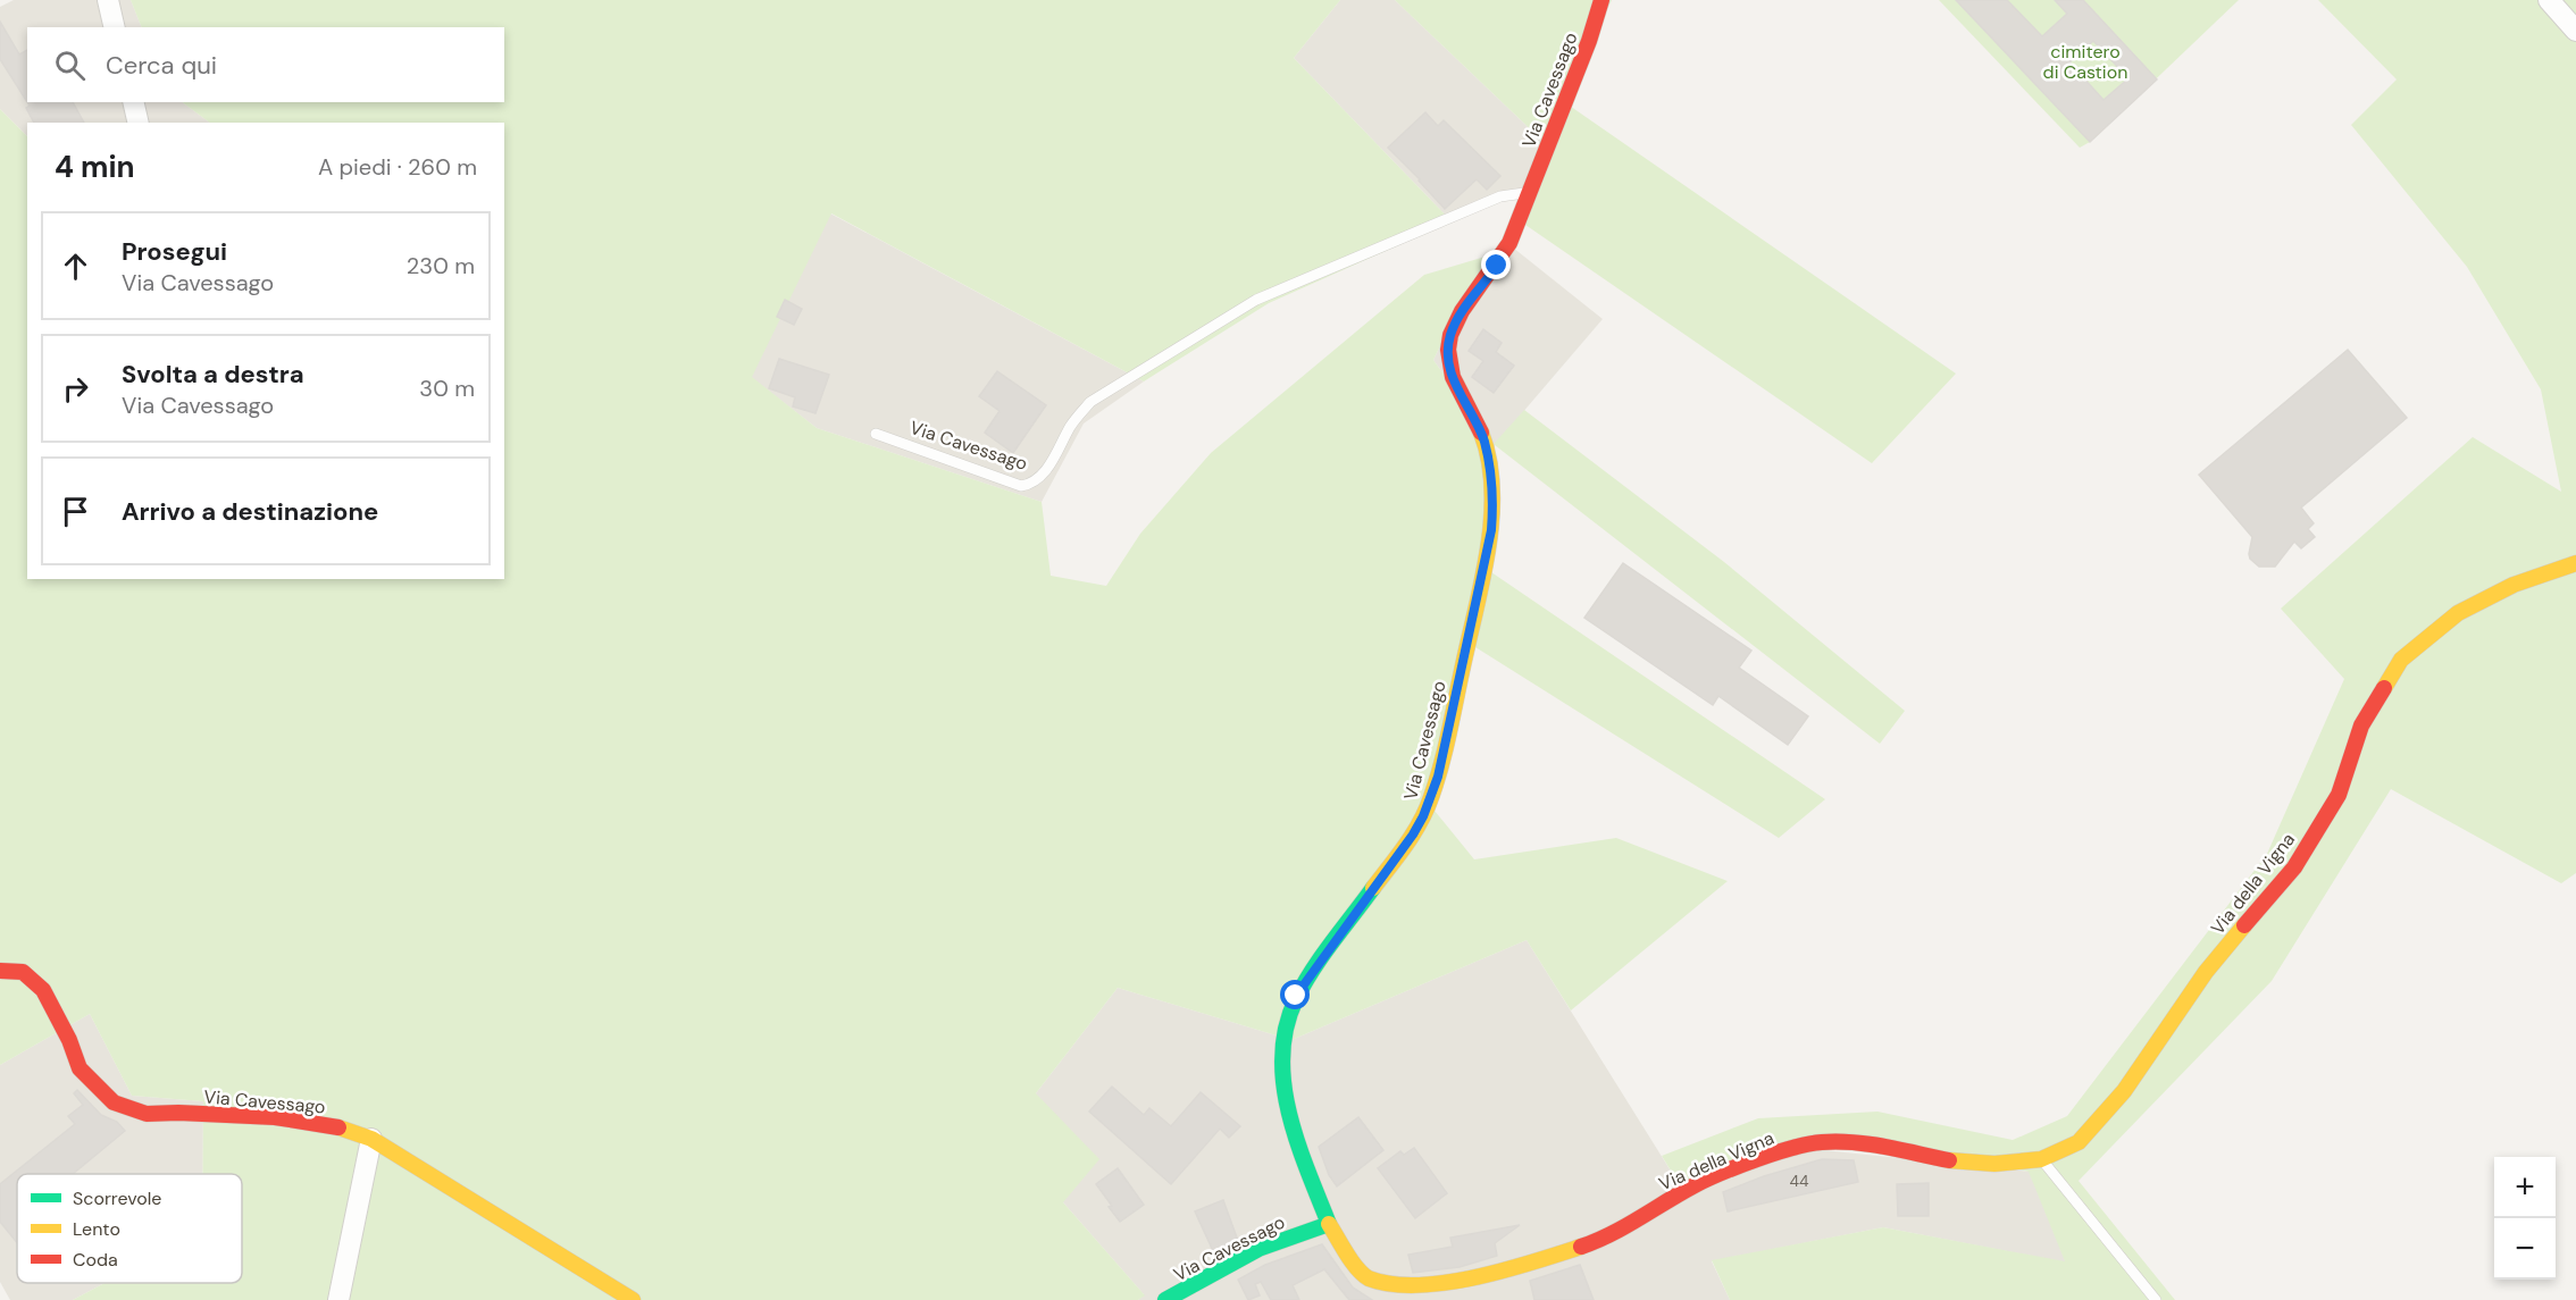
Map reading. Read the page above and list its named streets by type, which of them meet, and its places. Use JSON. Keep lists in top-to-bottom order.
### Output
{
  "streets": {
    "street": ["Via Cavessago", "Via della Vigna"]
  },
  "crossings": [
    ["Via Cavessago", "Via della Vigna"]
  ],
  "parks": ["cimitero di Castion"],
  "house_numbers": ["44"],
  "legend": ["Scorrevole", "Lento", "Coda"],
  "page": {
    "search": "Cerca qui",
    "heading": ["4 min", "A piedi · 260 m"],
    "list": [
      ["Prosegui", "Via Cavessago", "230 m"],
      ["Svolta a destra", "Via Cavessago", "30 m"],
      "Arrivo a destinazione"
    ],
    "map_buttons": ["+", "−"]
  }
}
